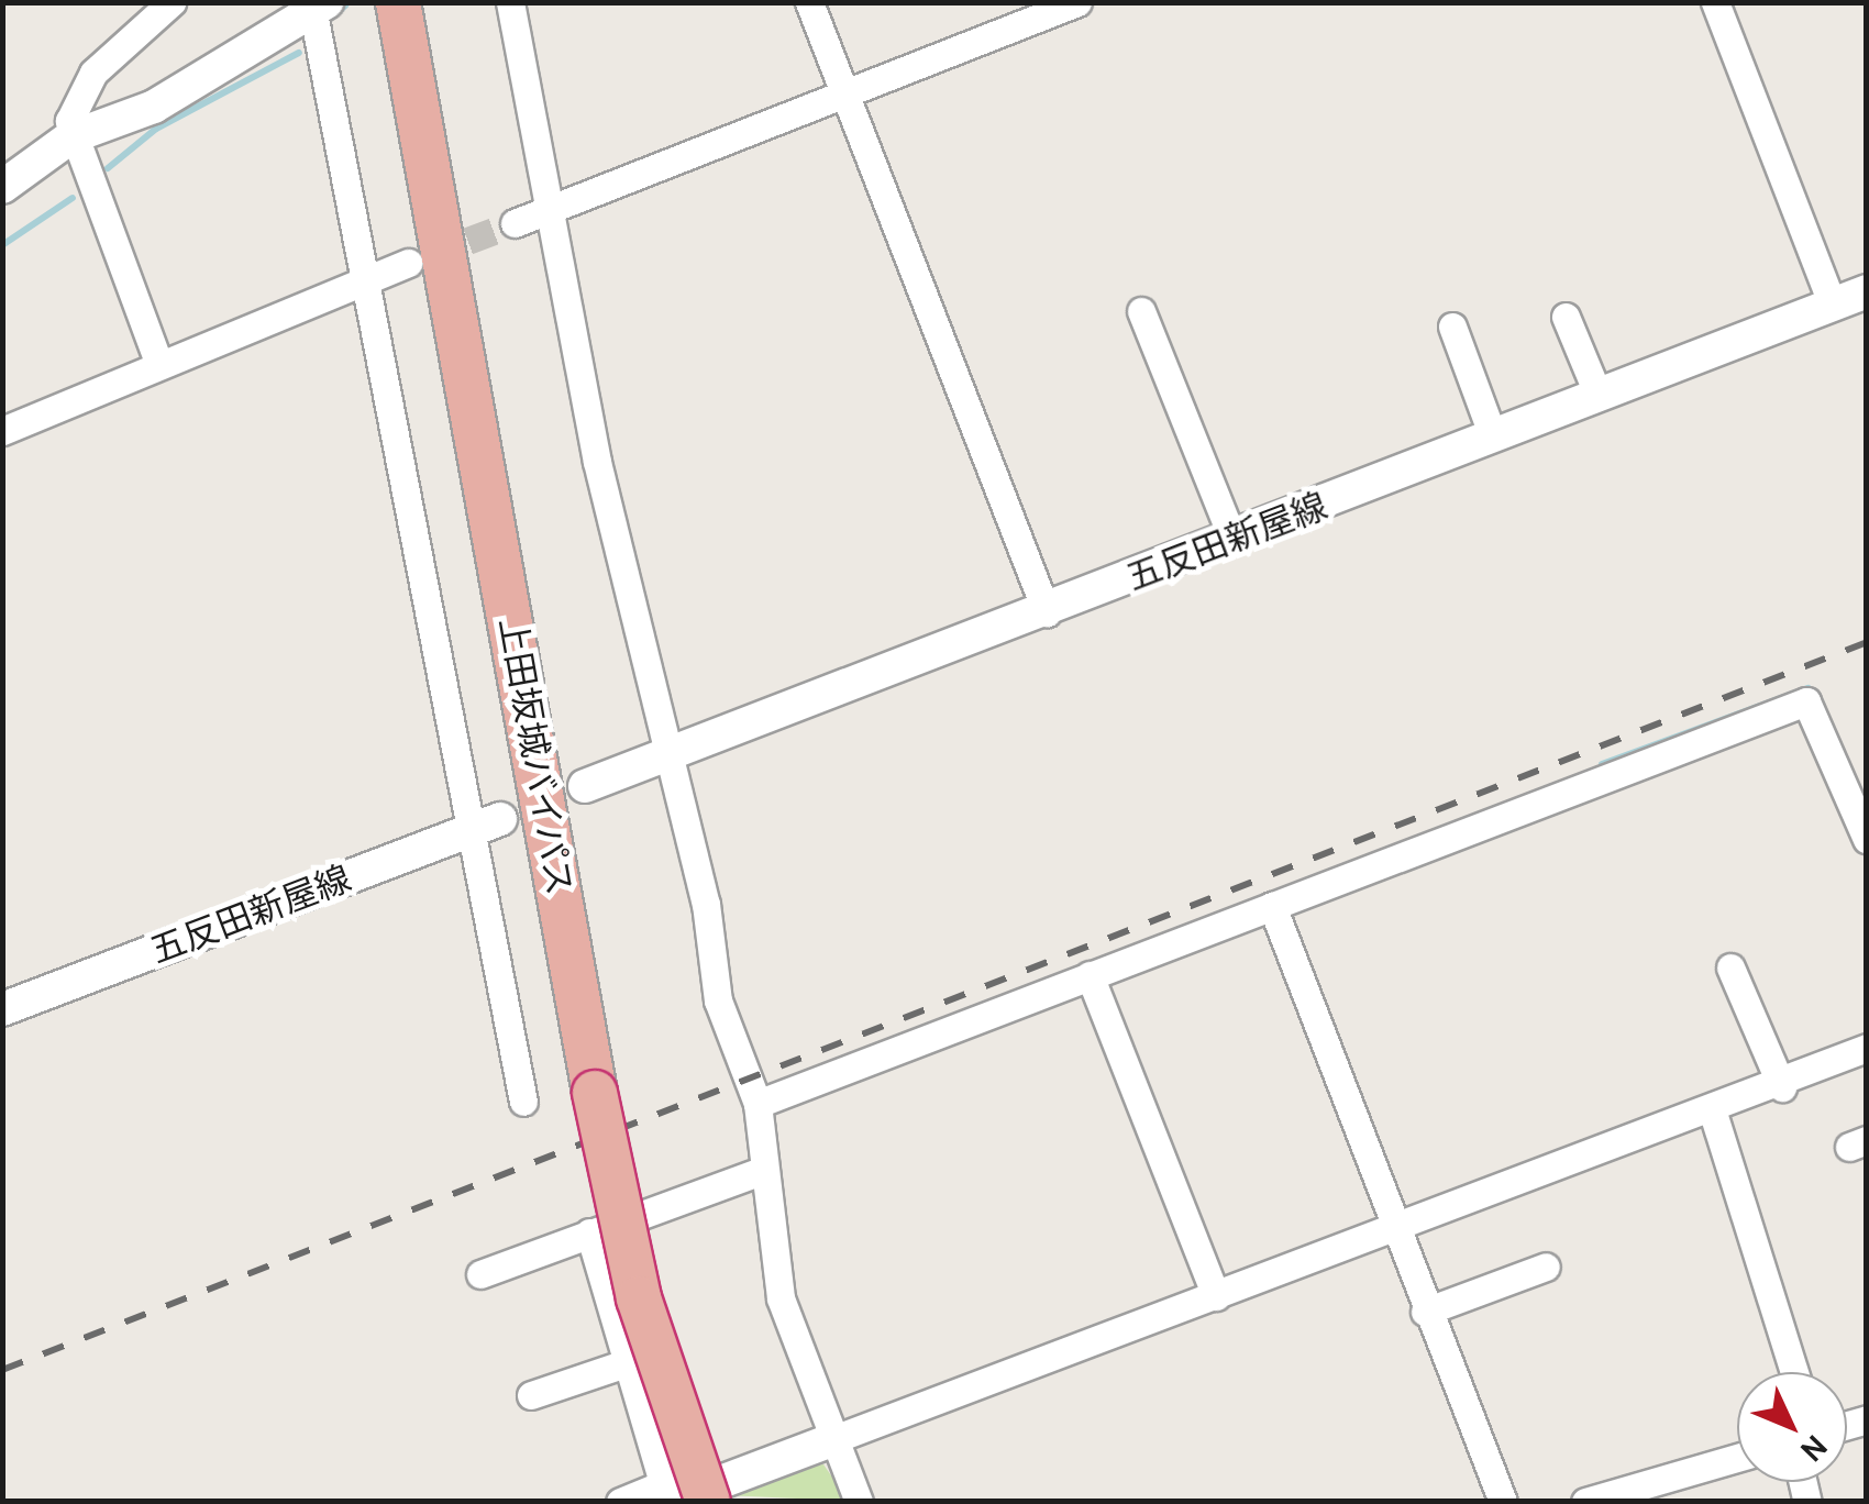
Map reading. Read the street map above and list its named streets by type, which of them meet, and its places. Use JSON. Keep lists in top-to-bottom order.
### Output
{
  "streets": {
    "highway": ["上田坂城バイパス"],
    "street": ["五反田新屋線"]
  },
  "north": "bottom right"
}
